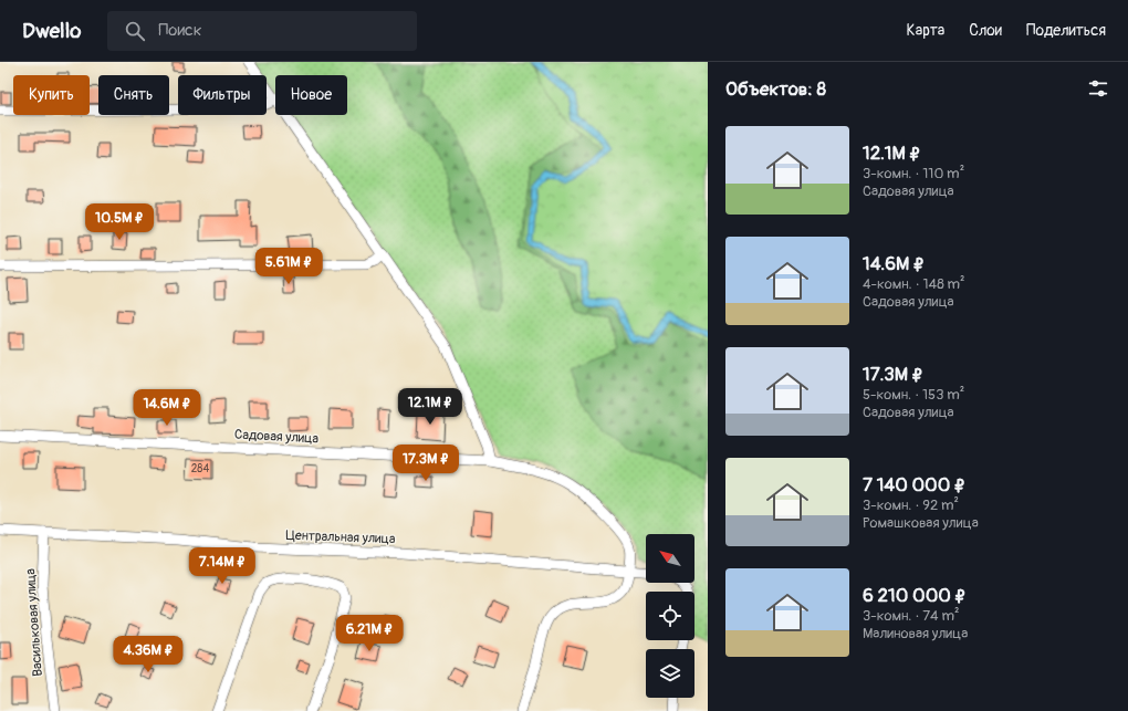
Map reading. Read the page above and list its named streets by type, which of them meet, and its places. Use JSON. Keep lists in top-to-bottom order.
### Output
{
  "streets": {
    "street": ["Садовая улица", "Центральная улица", "Васильковая улица"]
  },
  "crossings": [
    ["Садовая улица", "Центральная улица"],
    ["Центральная улица", "Васильковая улица"]
  ],
  "house_numbers": ["284"],
  "north": "top left",
  "page": {
    "header": "Dwello",
    "search": "Поиск",
    "nav": ["Карта", "Слои", "Поделиться"],
    "heading": "Объектов: 8",
    "chip": [
      "Купить",
      "Снять",
      "Фильтры",
      "Новое"
    ],
    "list": [
      {
        "name": "12.1M ₽",
        "note": "3-комн. · 110 m² · Садовая улица"
      },
      {
        "name": "14.6M ₽",
        "note": "4-комн. · 148 m² · Садовая улица"
      },
      {
        "name": "17.3M ₽",
        "note": "5-комн. · 153 m² · Садовая улица"
      },
      {
        "name": "7 140 000 ₽",
        "note": "3-комн. · 92 m² · Ромашковая улица"
      },
      {
        "name": "6 210 000 ₽",
        "note": "3-комн. · 74 m² · Малиновая улица"
      }
    ],
    "price": [
      "10.5M ₽",
      "5.61M ₽",
      "12.1M ₽",
      "14.6M ₽",
      "17.3M ₽",
      "7.14M ₽",
      "6.21M ₽",
      "4.36M ₽"
    ]
  }
}
